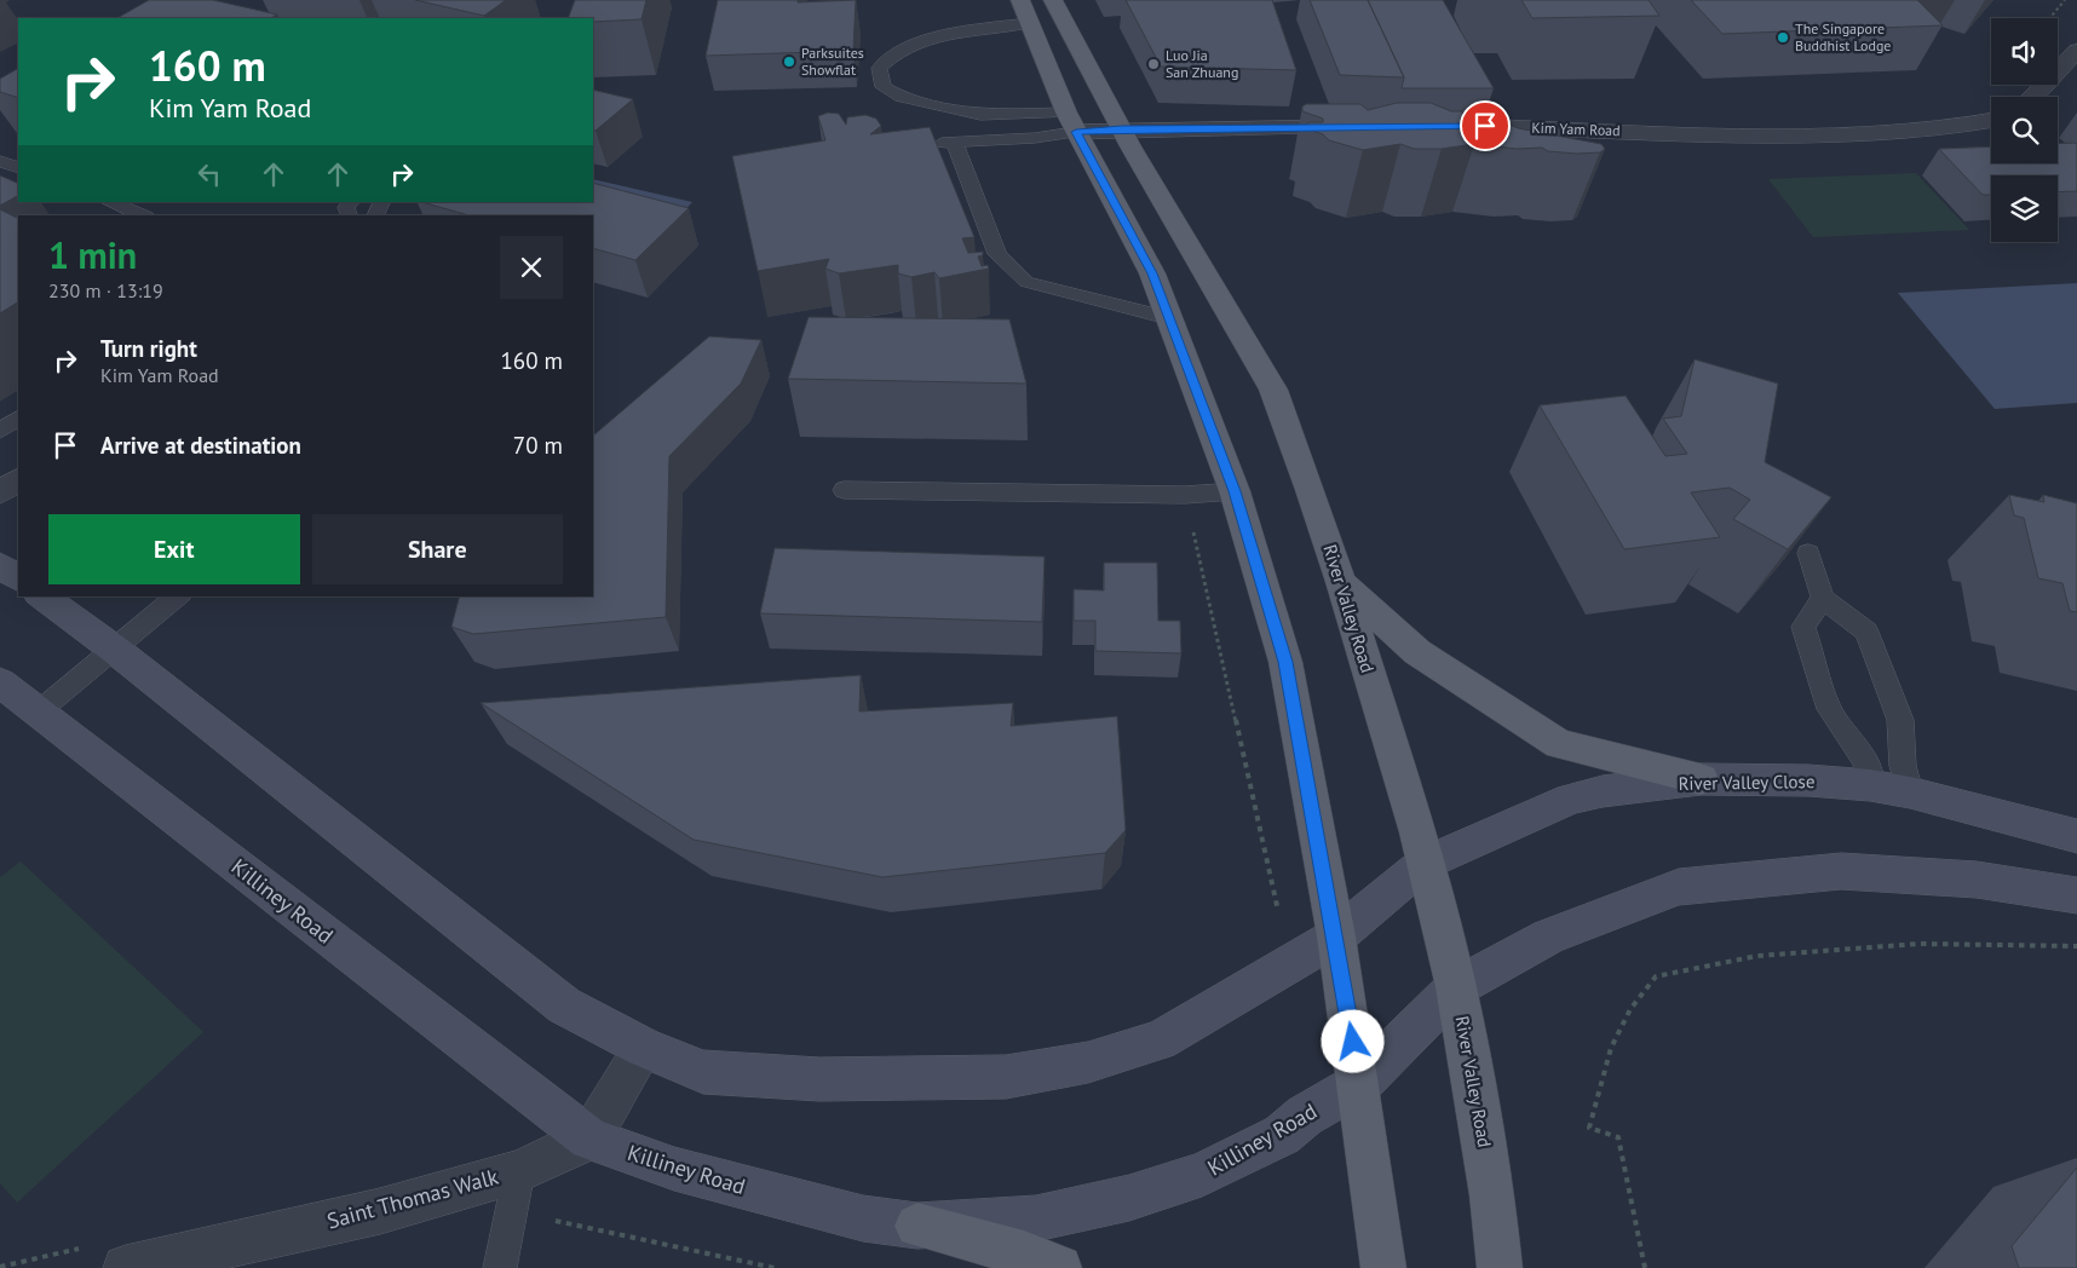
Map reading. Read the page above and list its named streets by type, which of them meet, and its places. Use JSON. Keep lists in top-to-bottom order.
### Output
{
  "streets": {
    "main road": ["River Valley Road"],
    "street": [
      "Kim Yam Road",
      "River Valley Close",
      "Killiney Road",
      "Saint Thomas Walk"
    ]
  },
  "crossings": [
    ["River Valley Road", "River Valley Close"],
    ["River Valley Road", "Killiney Road"],
    ["Killiney Road", "Saint Thomas Walk"]
  ],
  "places": ["The Singapore Buddhist Lodge", "Parksuites Showflat", "Luo Jia San Zhuang"],
  "page": {
    "turn": ["160 m", "Kim Yam Road"],
    "heading": ["1 min", "230 m · 13:19"],
    "list": [
      {
        "name": "Turn right",
        "note": "Kim Yam Road",
        "value": "160 m"
      },
      {
        "name": "Arrive at destination",
        "value": "70 m"
      }
    ],
    "buttons": ["Exit", "Share"]
  }
}
